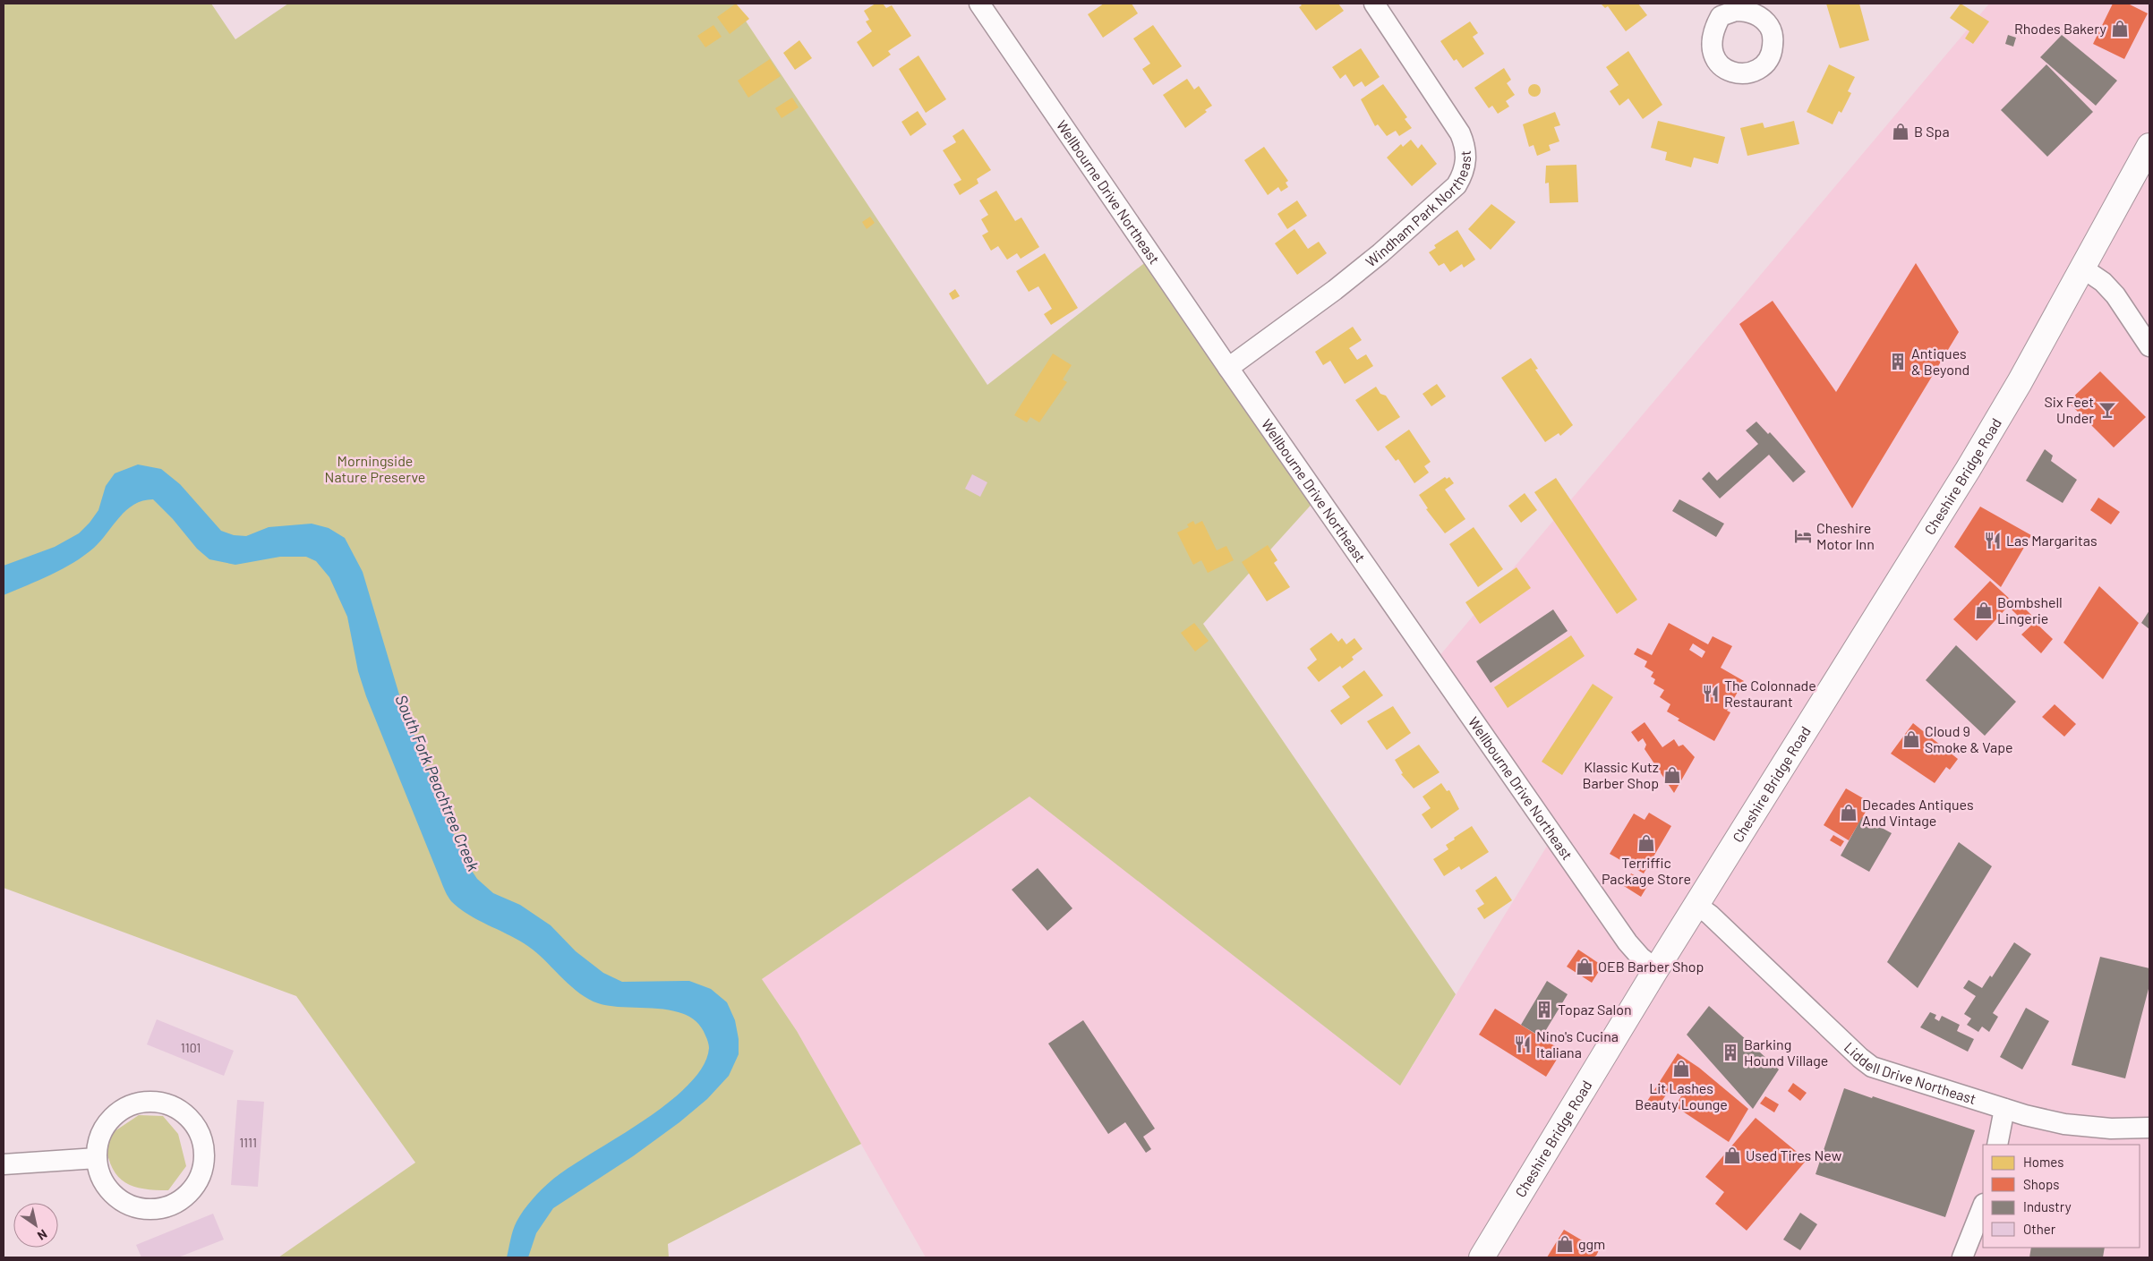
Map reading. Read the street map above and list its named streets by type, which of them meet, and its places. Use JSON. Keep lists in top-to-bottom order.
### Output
{
  "streets": {
    "main road": ["Cheshire Bridge Road"],
    "street": ["Wellbourne Drive Northeast", "Windham Park Northeast", "Liddell Drive Northeast"]
  },
  "crossings": [
    ["Wellbourne Drive Northeast", "Windham Park Northeast"],
    ["Wellbourne Drive Northeast", "Cheshire Bridge Road"],
    ["Cheshire Bridge Road", "Liddell Drive Northeast"]
  ],
  "water": ["South Fork Peachtree Creek"],
  "parks": ["Morningside Nature Preserve"],
  "places": {
    "shop": [
      "Rhodes Bakery",
      "B Spa",
      "Bombshell Lingerie",
      "Cloud 9 Smoke & Vape",
      "Klassic Kutz Barber Shop",
      "Decades Antiques And Vintage",
      "Terriffic Package Store",
      "OEB Barber Shop",
      "Lit Lashes Beauty Lounge",
      "Used Tires New",
      "ggm"
    ],
    "building": ["Antiques & Beyond", "Topaz Salon", "Barking Hound Village"],
    "bar": ["Six Feet Under"],
    "hotel": ["Cheshire Motor Inn"],
    "restaurant": ["Las Margaritas", "The Colonnade Restaurant", "Nino's Cucina Italiana"]
  },
  "house_numbers": ["1101", "1111"],
  "legend": [
    "Homes",
    "Shops",
    "Industry",
    "Other"
  ],
  "north": "bottom right"
}
